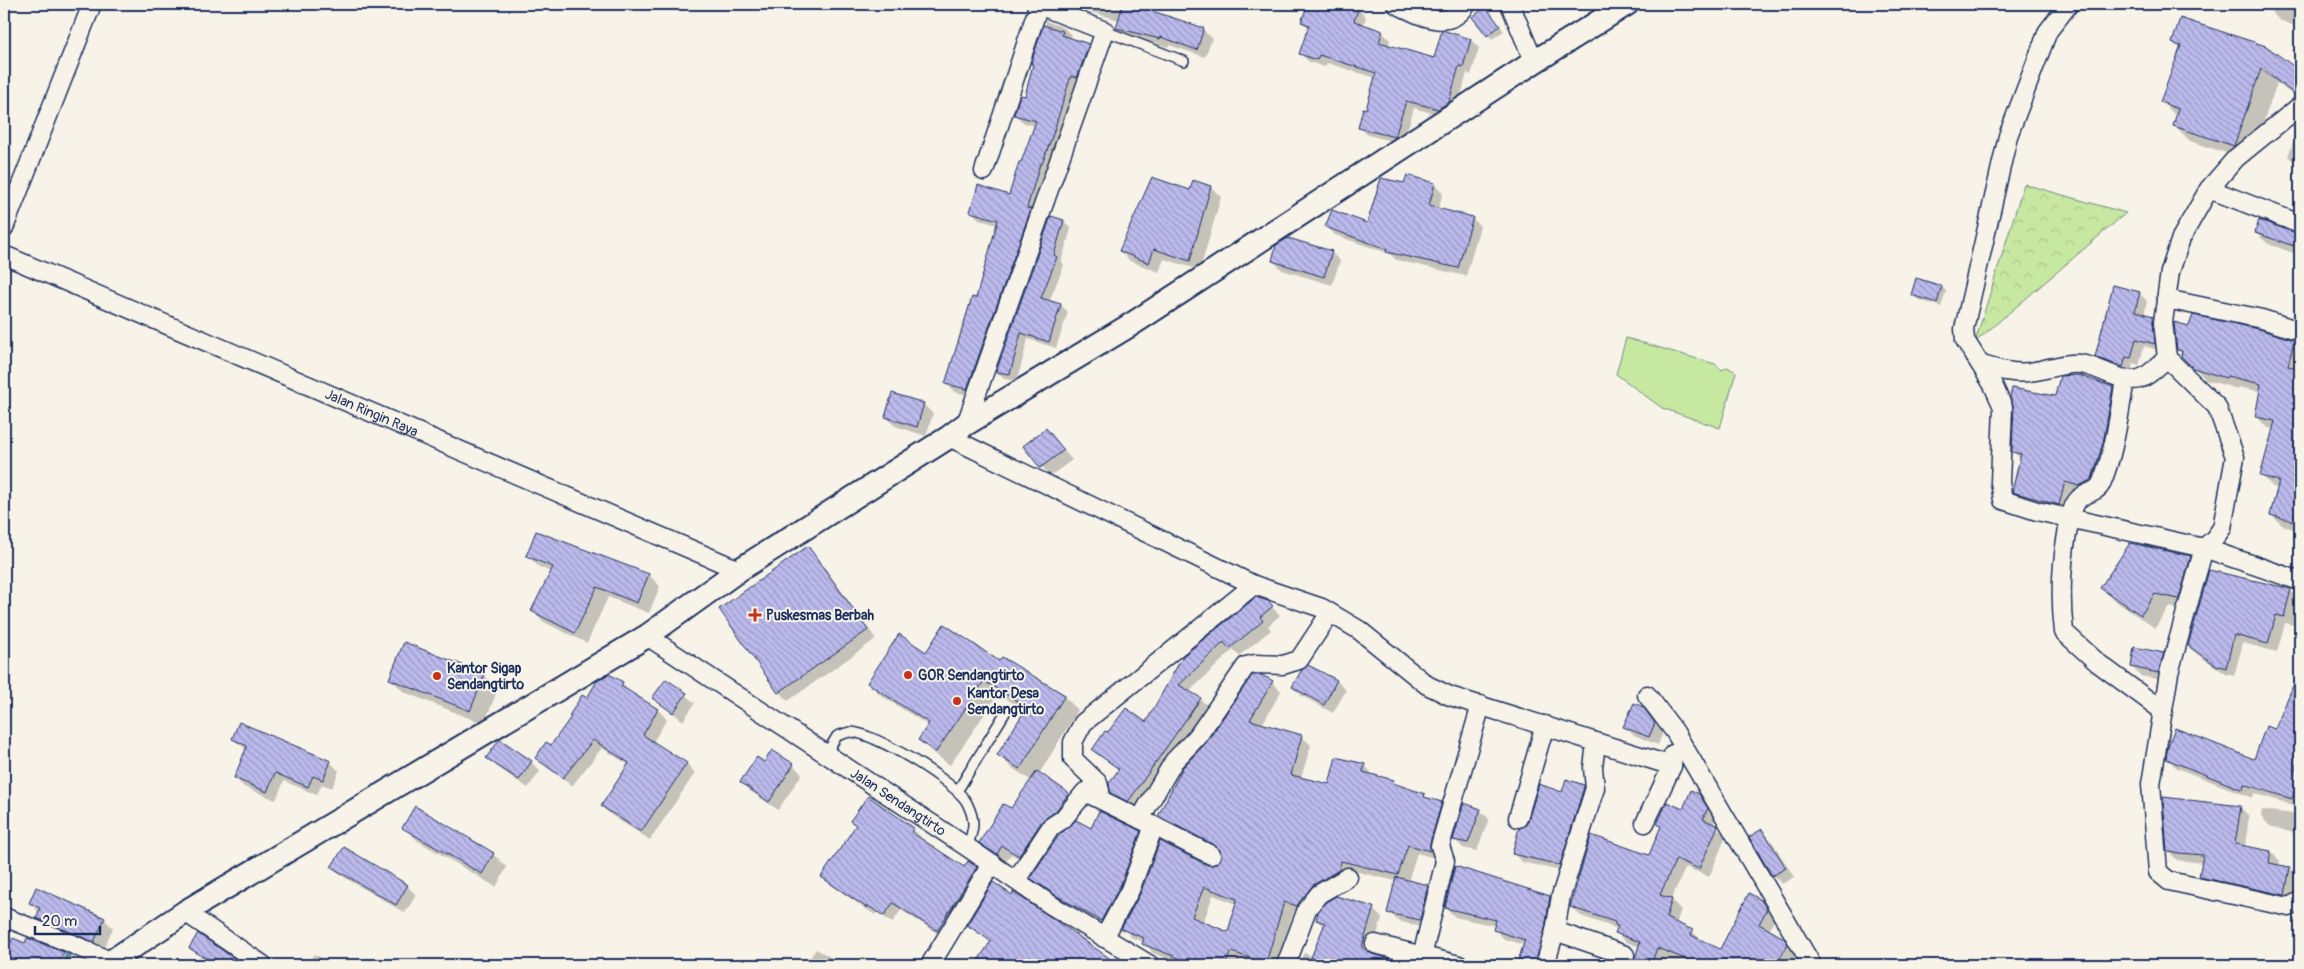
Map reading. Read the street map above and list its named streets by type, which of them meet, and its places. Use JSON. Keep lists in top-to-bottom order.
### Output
{
  "streets": {
    "street": ["Jalan Ringin Raya", "Jalan Sendangtirto"]
  },
  "places": {
    "health": ["Puskesmas Berbah"],
    "other": ["GOR Sendangtirto", "Kantor Sigap Sendangtirto", "Kantor Desa Sendangtirto"]
  },
  "scale_bar": "20 m"
}
